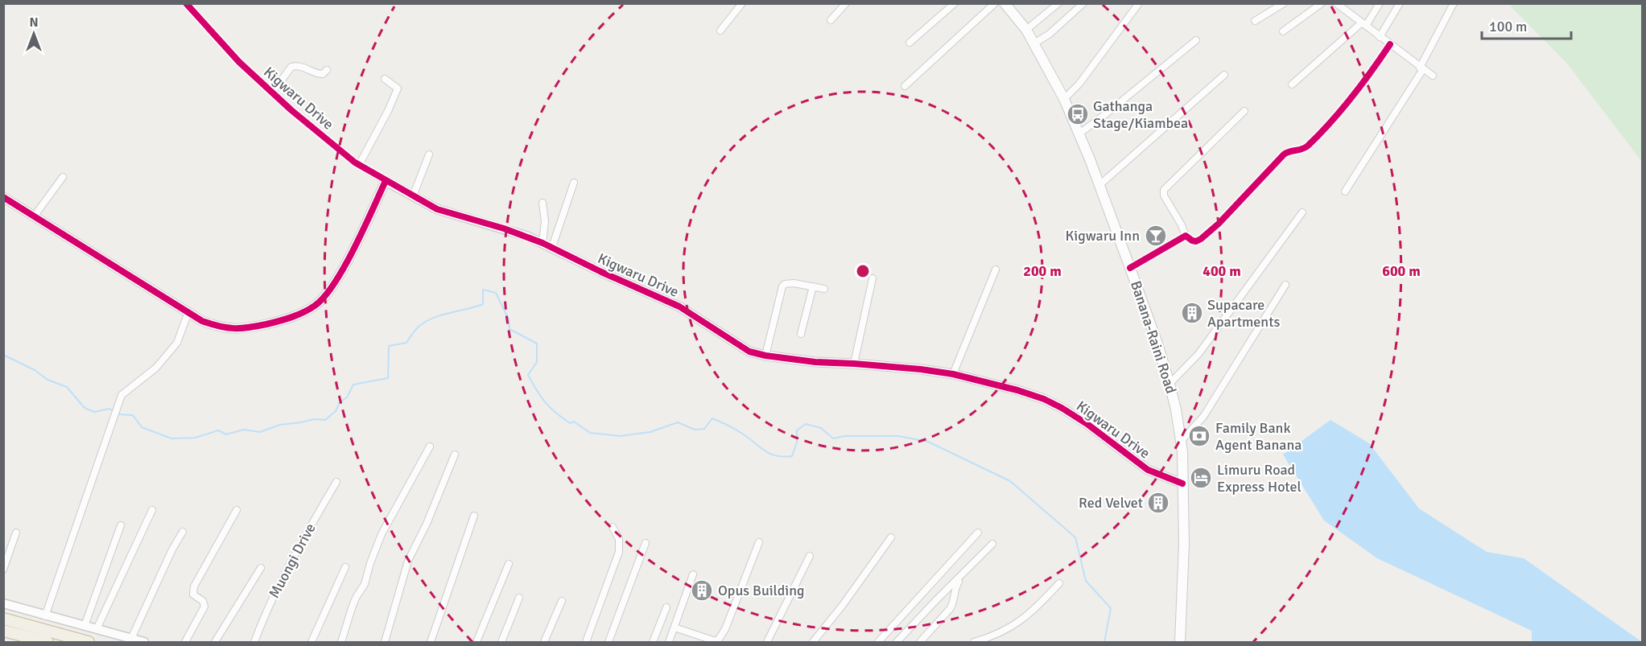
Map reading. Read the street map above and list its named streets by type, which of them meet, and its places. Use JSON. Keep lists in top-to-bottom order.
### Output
{
  "streets": {
    "main road": ["Banana-Raini Road"],
    "street": ["Kigwaru Drive", "Muongi Drive"]
  },
  "crossings": [
    ["Kigwaru Drive", "Banana-Raini Road"]
  ],
  "places": {
    "bus stop": ["Gathanga Stage/Kiambea"],
    "bar": ["Kigwaru Inn"],
    "building": ["Supacare Apartments", "Red Velvet", "Opus Building"],
    "bank": ["Family Bank Agent Banana"],
    "hotel": ["Limuru Road Express Hotel"]
  },
  "scale_bar": "100 m",
  "north": "top",
  "rings": ["200 m", "400 m", "600 m"]
}
